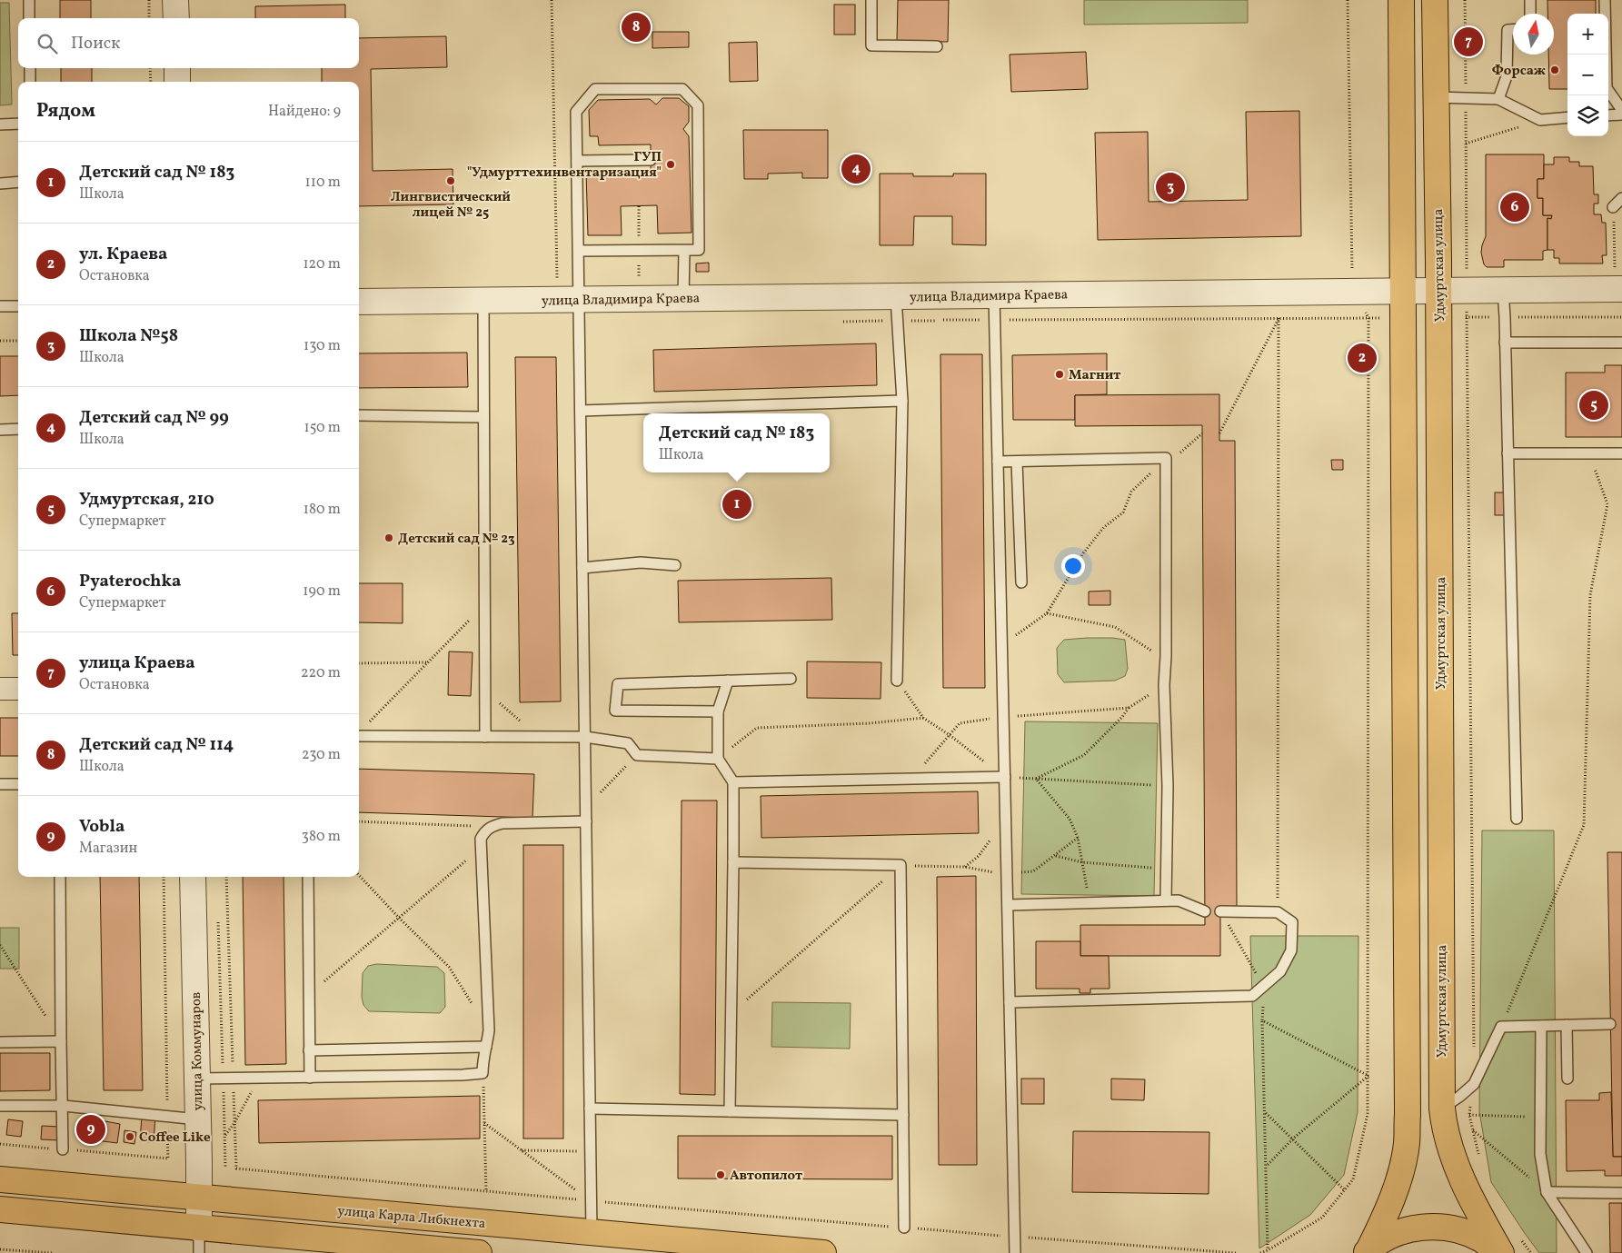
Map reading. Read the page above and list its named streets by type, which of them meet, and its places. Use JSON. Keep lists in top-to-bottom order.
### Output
{
  "streets": {
    "main road": ["Удмуртская улица", "улица Карла Либкнехта"],
    "street": ["улица Владимира Краева", "улица Коммунаров"]
  },
  "crossings": [
    ["Удмуртская улица", "улица Владимира Краева"],
    ["улица Коммунаров", "улица Карла Либкнехта"]
  ],
  "places": [
    "Форсаж",
    "ГУП \"Удмурттехинвентаризация\"",
    "Лингвистический лицей № 25",
    "Магнит",
    "Детский сад № 23",
    "Coffee Like",
    "Автопилот"
  ],
  "north": "top",
  "page": {
    "pins": [
      "8",
      "7",
      "4",
      "3",
      "6",
      "2",
      "5",
      "1",
      "9"
    ],
    "map_buttons": ["+", "−"],
    "search": "Поиск",
    "heading": ["Рядом", "Найдено: 9"],
    "list": [
      {
        "mark": "1",
        "name": "Детский сад № 183",
        "note": "Школа",
        "value": "110 m"
      },
      {
        "mark": "2",
        "name": "ул. Краева",
        "note": "Остановка",
        "value": "120 m"
      },
      {
        "mark": "3",
        "name": "Школа №58",
        "note": "Школа",
        "value": "130 m"
      },
      {
        "mark": "4",
        "name": "Детский сад № 99",
        "note": "Школа",
        "value": "150 m"
      },
      {
        "mark": "5",
        "name": "Удмуртская, 210",
        "note": "Супермаркет",
        "value": "180 m"
      },
      {
        "mark": "6",
        "name": "Pyaterochka",
        "note": "Супермаркет",
        "value": "190 m"
      },
      {
        "mark": "7",
        "name": "улица Краева",
        "note": "Остановка",
        "value": "220 m"
      },
      {
        "mark": "8",
        "name": "Детский сад № 114",
        "note": "Школа",
        "value": "230 m"
      },
      {
        "mark": "9",
        "name": "Vobla",
        "note": "Магазин",
        "value": "380 m"
      }
    ],
    "popup": ["Детский сад № 183", "Школа"]
  }
}
